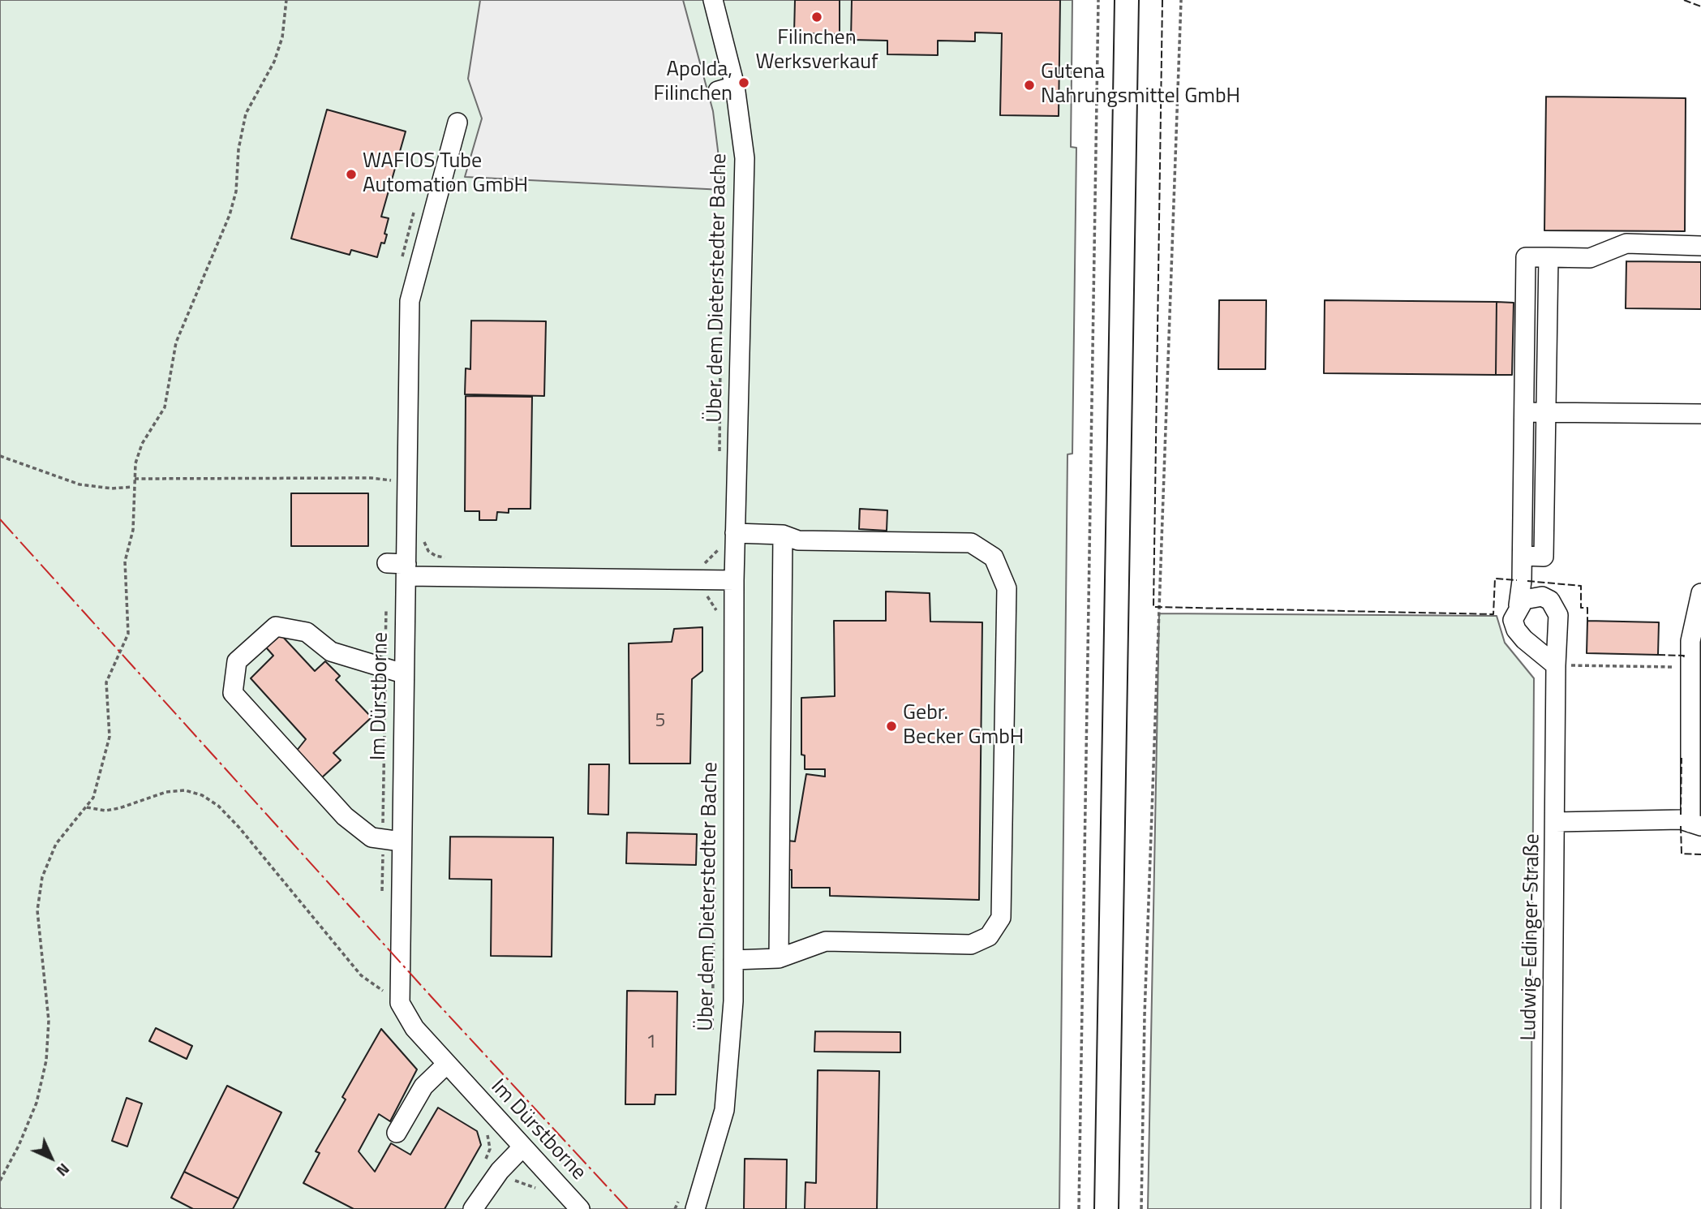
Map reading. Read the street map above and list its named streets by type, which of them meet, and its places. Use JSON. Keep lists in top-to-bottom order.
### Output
{
  "streets": {
    "street": ["Über dem Dieterstedter Bache", "Im Dürstborne", "Ludwig-Edinger-Straße"]
  },
  "places": [
    "Filinchen Werksverkauf",
    "Apolda, Filinchen",
    "Gutena Nahrungsmittel GmbH",
    "WAFIOS Tube Automation GmbH",
    "Gebr. Becker GmbH"
  ],
  "house_numbers": ["5", "1"],
  "north": "bottom right"
}
